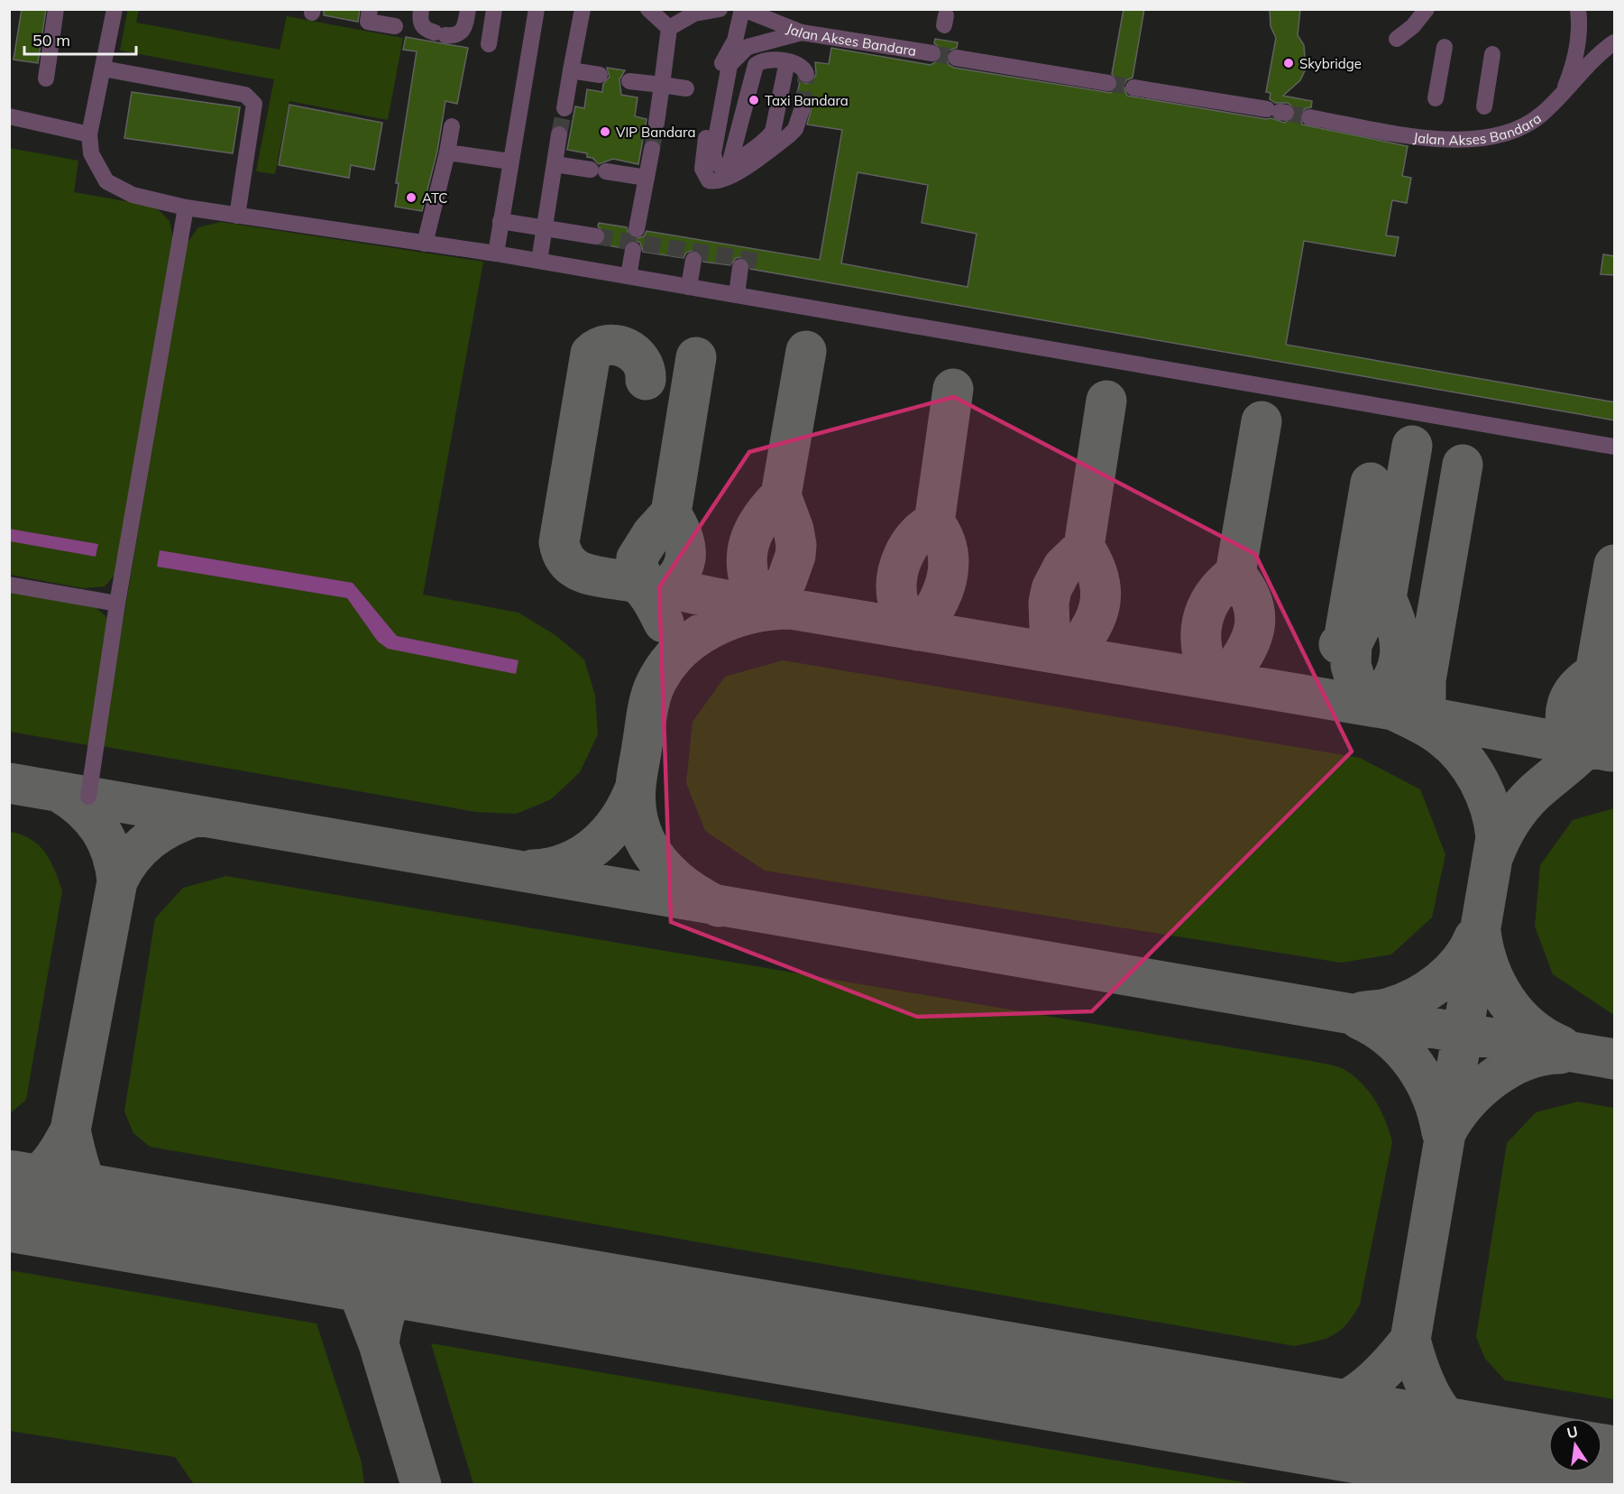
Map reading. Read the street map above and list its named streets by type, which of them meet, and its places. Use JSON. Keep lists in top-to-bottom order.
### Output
{
  "streets": {
    "street": ["Jalan Akses Bandara"]
  },
  "places": [
    "Skybridge",
    "Taxi Bandara",
    "VIP Bandara",
    "ATC"
  ],
  "scale_bar": "50 m",
  "north": "top"
}
